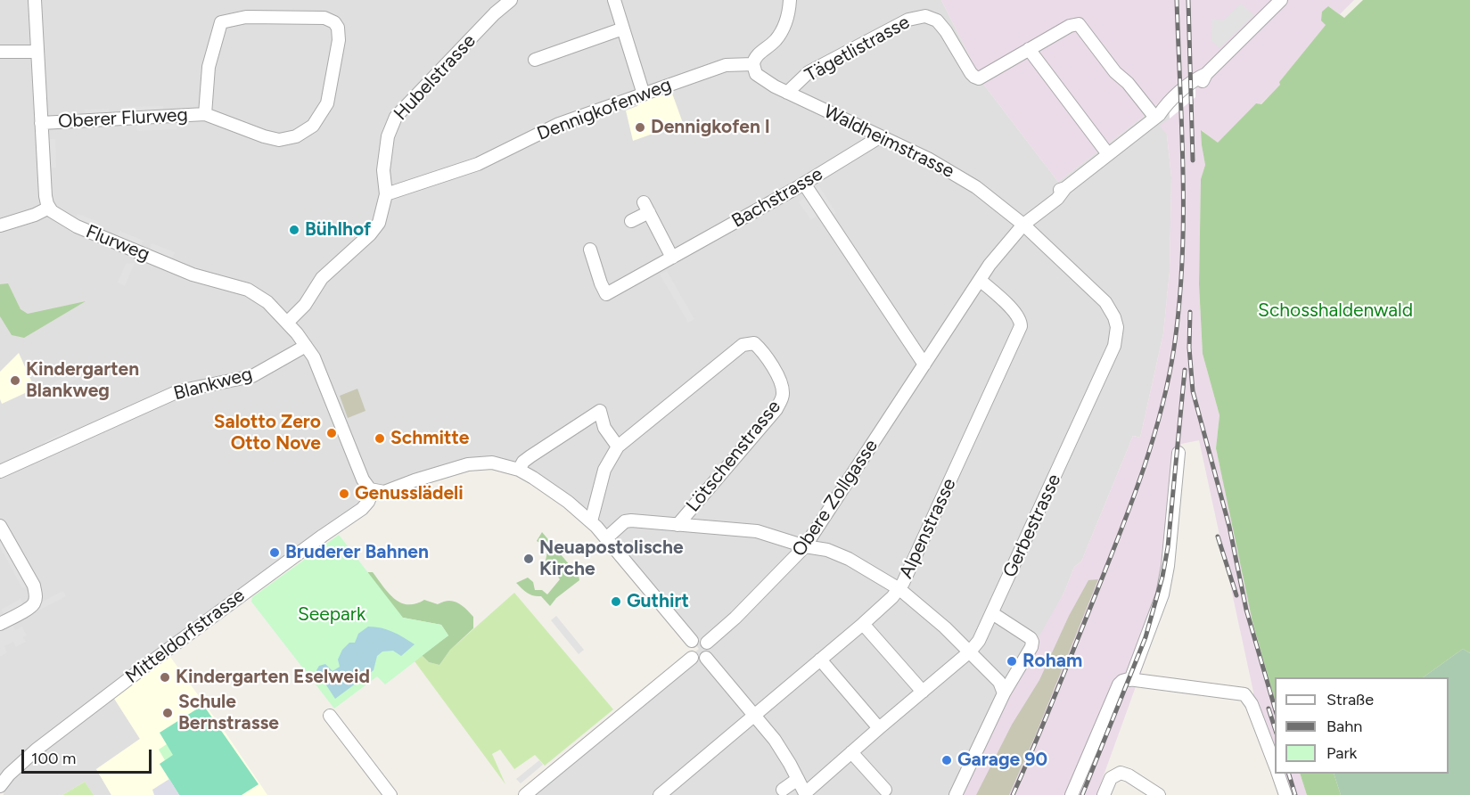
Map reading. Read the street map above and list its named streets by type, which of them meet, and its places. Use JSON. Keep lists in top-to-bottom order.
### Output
{
  "streets": {
    "street": [
      "Tägetlistrasse",
      "Hubelstrasse",
      "Dennigkofenweg",
      "Oberer Flurweg",
      "Waldheimstrasse",
      "Bachstrasse",
      "Flurweg",
      "Blankweg",
      "Lötschenstrasse",
      "Obere Zollgasse",
      "Gerbestrasse",
      "Alpenstrasse",
      "Mitteldorfstrasse"
    ]
  },
  "crossings": [
    ["Tägetlistrasse", "Waldheimstrasse"],
    ["Tägetlistrasse", "Obere Zollgasse"],
    ["Hubelstrasse", "Dennigkofenweg"],
    ["Hubelstrasse", "Flurweg"],
    ["Dennigkofenweg", "Waldheimstrasse"],
    ["Oberer Flurweg", "Flurweg"],
    ["Waldheimstrasse", "Bachstrasse"],
    ["Waldheimstrasse", "Obere Zollgasse"],
    ["Waldheimstrasse", "Gerbestrasse"],
    ["Flurweg", "Blankweg"],
    ["Flurweg", "Mitteldorfstrasse"],
    ["Obere Zollgasse", "Gerbestrasse"],
    ["Obere Zollgasse", "Alpenstrasse"]
  ],
  "parks": ["Schosshaldenwald", "Seepark"],
  "places": [
    "Dennigkofen I",
    "Bühlhof",
    "Kindergarten Blankweg",
    "Salotto Zero Otto Nove",
    "Schmitte",
    "Genusslädeli",
    "Bruderer Bahnen",
    "Neuapostolische Kirche",
    "Guthirt",
    "Roham",
    "Kindergarten Eselweid",
    "Schule Bernstrasse",
    "Garage 90"
  ],
  "legend": ["Straße", "Bahn", "Park"],
  "scale_bar": "100 m"
}
